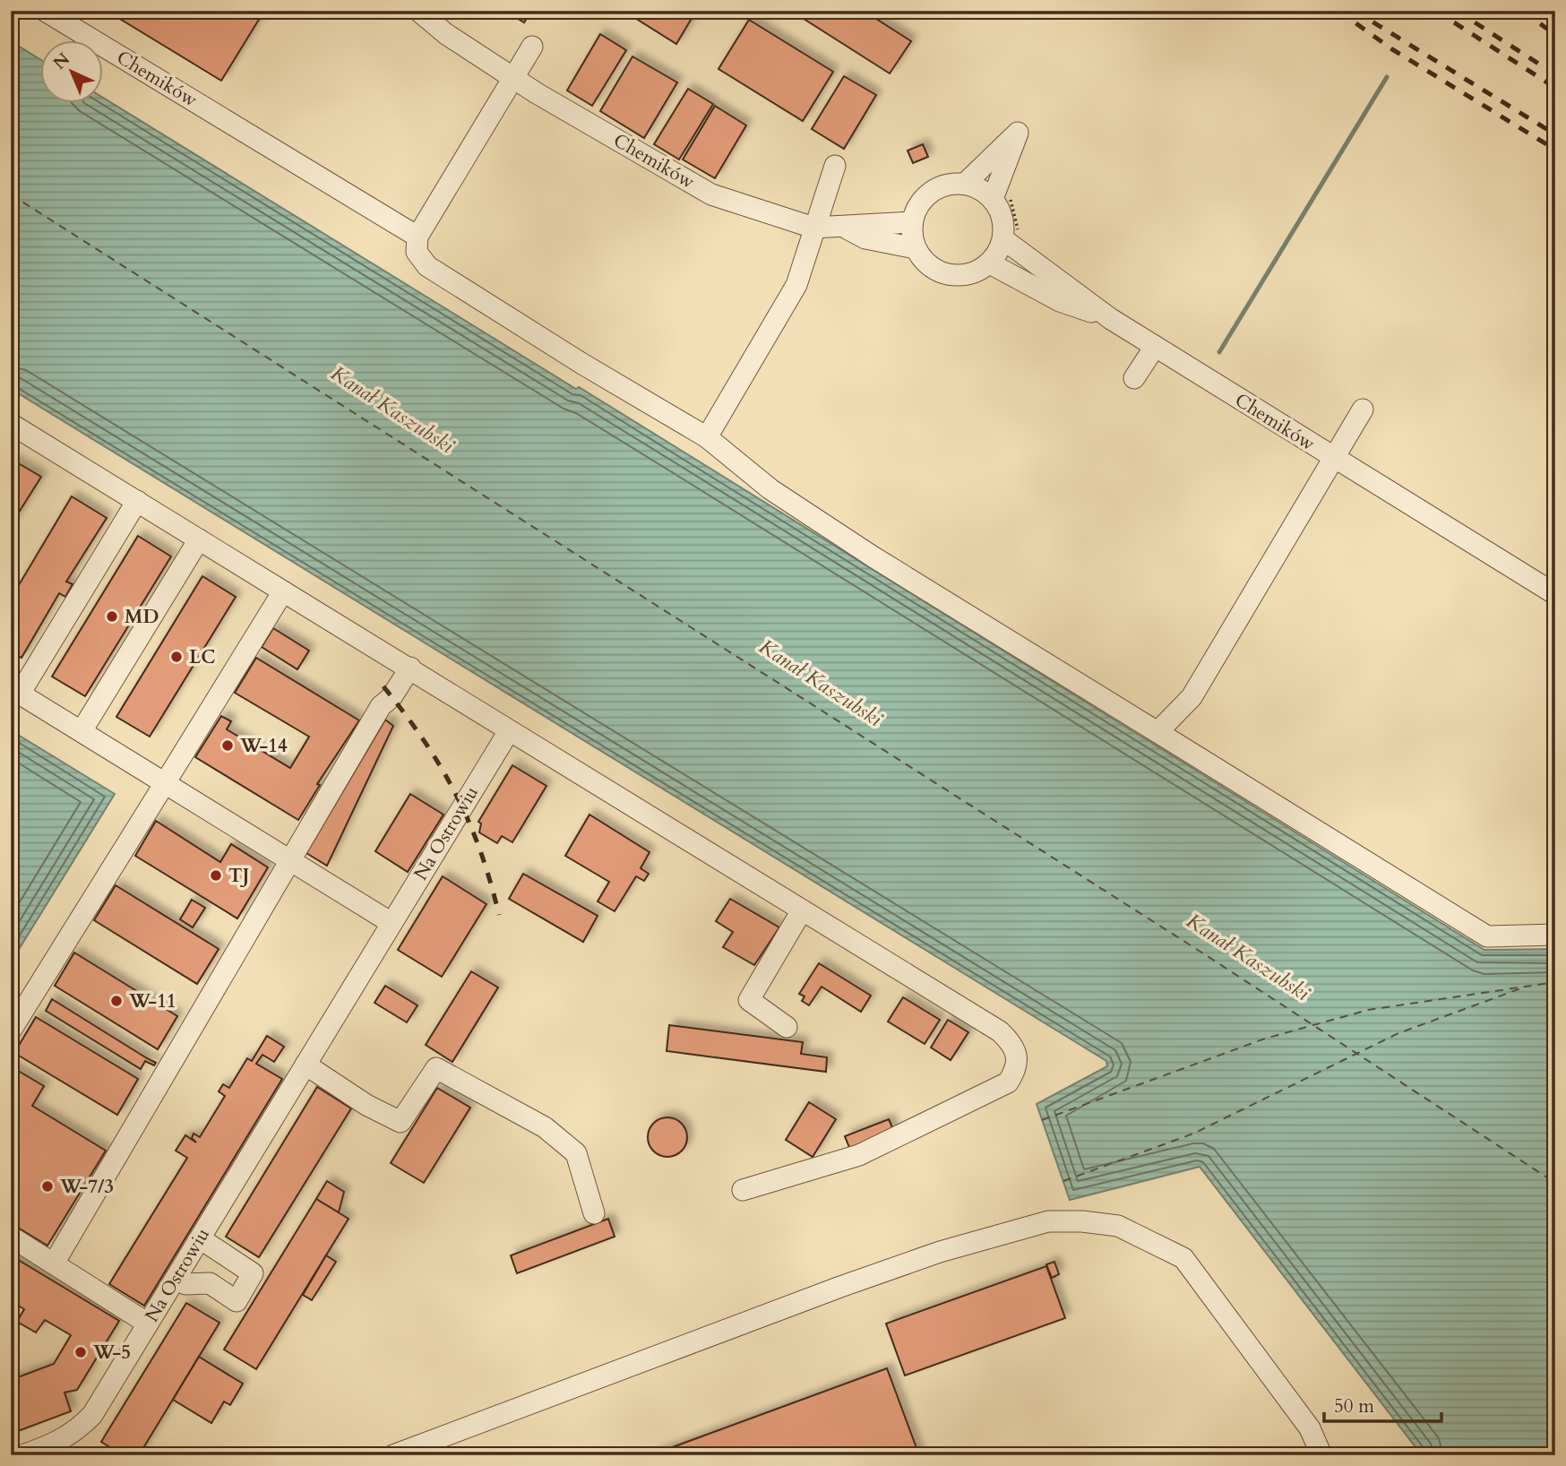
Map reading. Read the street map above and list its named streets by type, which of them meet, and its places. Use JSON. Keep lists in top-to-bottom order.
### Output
{
  "streets": {
    "lane": ["Chemików", "Na Ostrowiu"]
  },
  "water": ["Kanał Kaszubski"],
  "places": [
    "MD",
    "LC",
    "W-14",
    "TJ",
    "W-11",
    "W-7/3",
    "W-5"
  ],
  "scale_bar": "50 m",
  "north": "top left"
}
